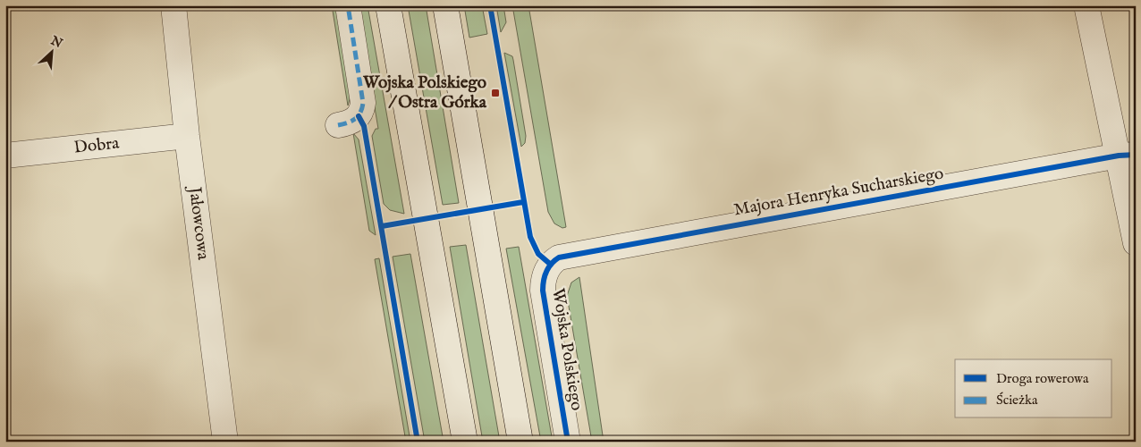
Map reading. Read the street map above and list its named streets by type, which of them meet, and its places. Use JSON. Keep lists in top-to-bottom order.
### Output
{
  "streets": {
    "street": [
      "Dobra",
      "Majora Henryka Sucharskiego",
      "Jałowcowa",
      "Wojska Polskiego"
    ]
  },
  "crossings": [
    ["Dobra", "Jałowcowa"],
    ["Majora Henryka Sucharskiego", "Wojska Polskiego"]
  ],
  "places": {
    "transit": ["Wojska Polskiego / Ostra Górka"]
  },
  "legend": ["Droga rowerowa", "Ścieżka"],
  "north": "top right"
}
